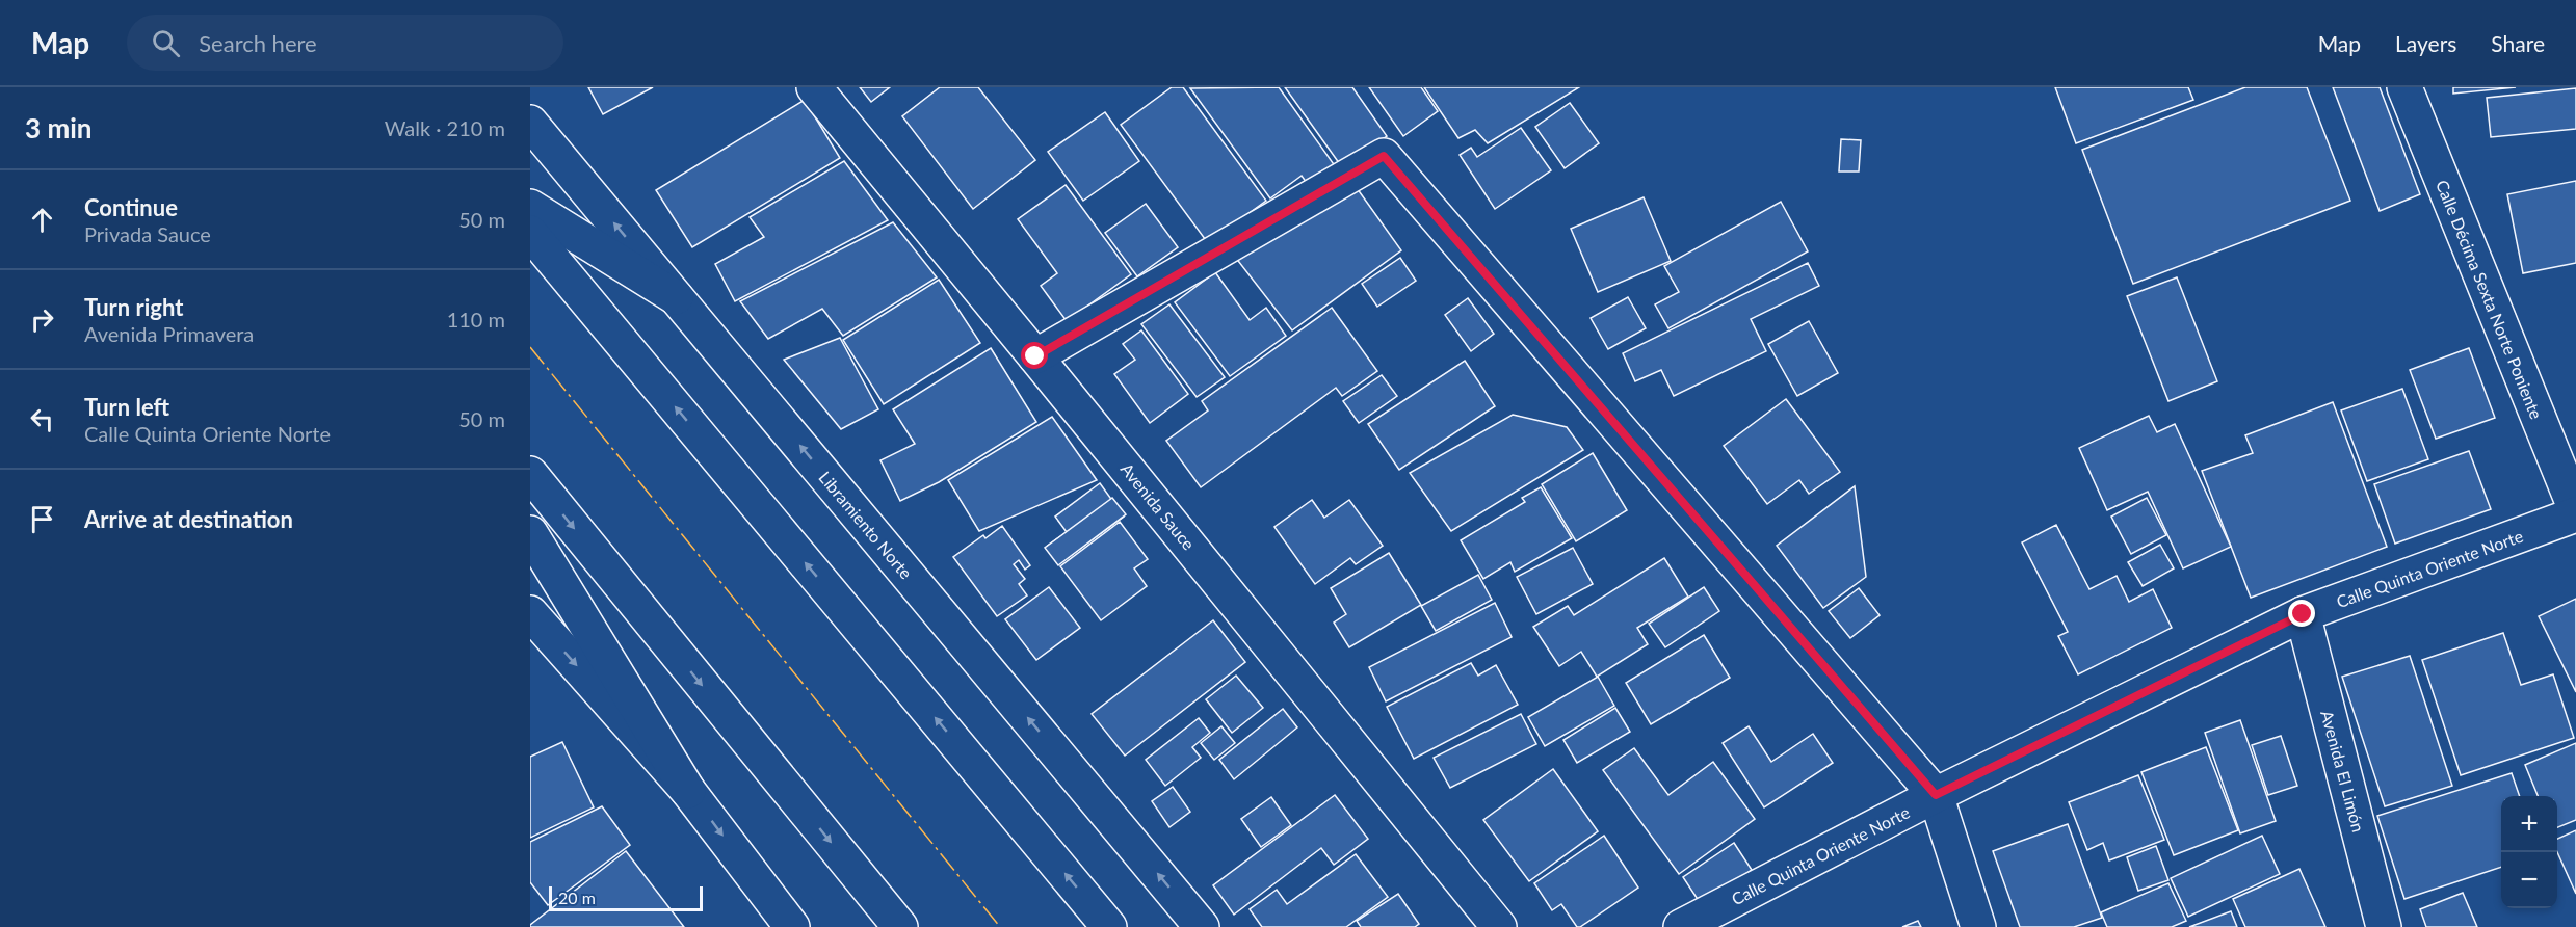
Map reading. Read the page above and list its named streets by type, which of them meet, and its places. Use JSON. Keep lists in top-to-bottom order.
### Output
{
  "streets": {
    "main road": [
      "Calle Décima Sexta Norte Poniente",
      "Avenida Sauce",
      "Libramiento Norte",
      "Calle Quinta Oriente Norte",
      "Avenida El Limón"
    ]
  },
  "crossings": [
    ["Calle Décima Sexta Norte Poniente", "Calle Quinta Oriente Norte"],
    ["Calle Quinta Oriente Norte", "Avenida El Limón"]
  ],
  "scale_bar": "20 m",
  "page": {
    "header": "Map",
    "search": "Search here",
    "nav": ["Map", "Layers", "Share"],
    "heading": ["3 min", "Walk · 210 m"],
    "list": [
      ["Continue", "Privada Sauce", "50 m"],
      ["Turn right", "Avenida Primavera", "110 m"],
      ["Turn left", "Calle Quinta Oriente Norte", "50 m"],
      "Arrive at destination"
    ],
    "map_buttons": ["+", "−"],
    "scale": "20 m"
  }
}
